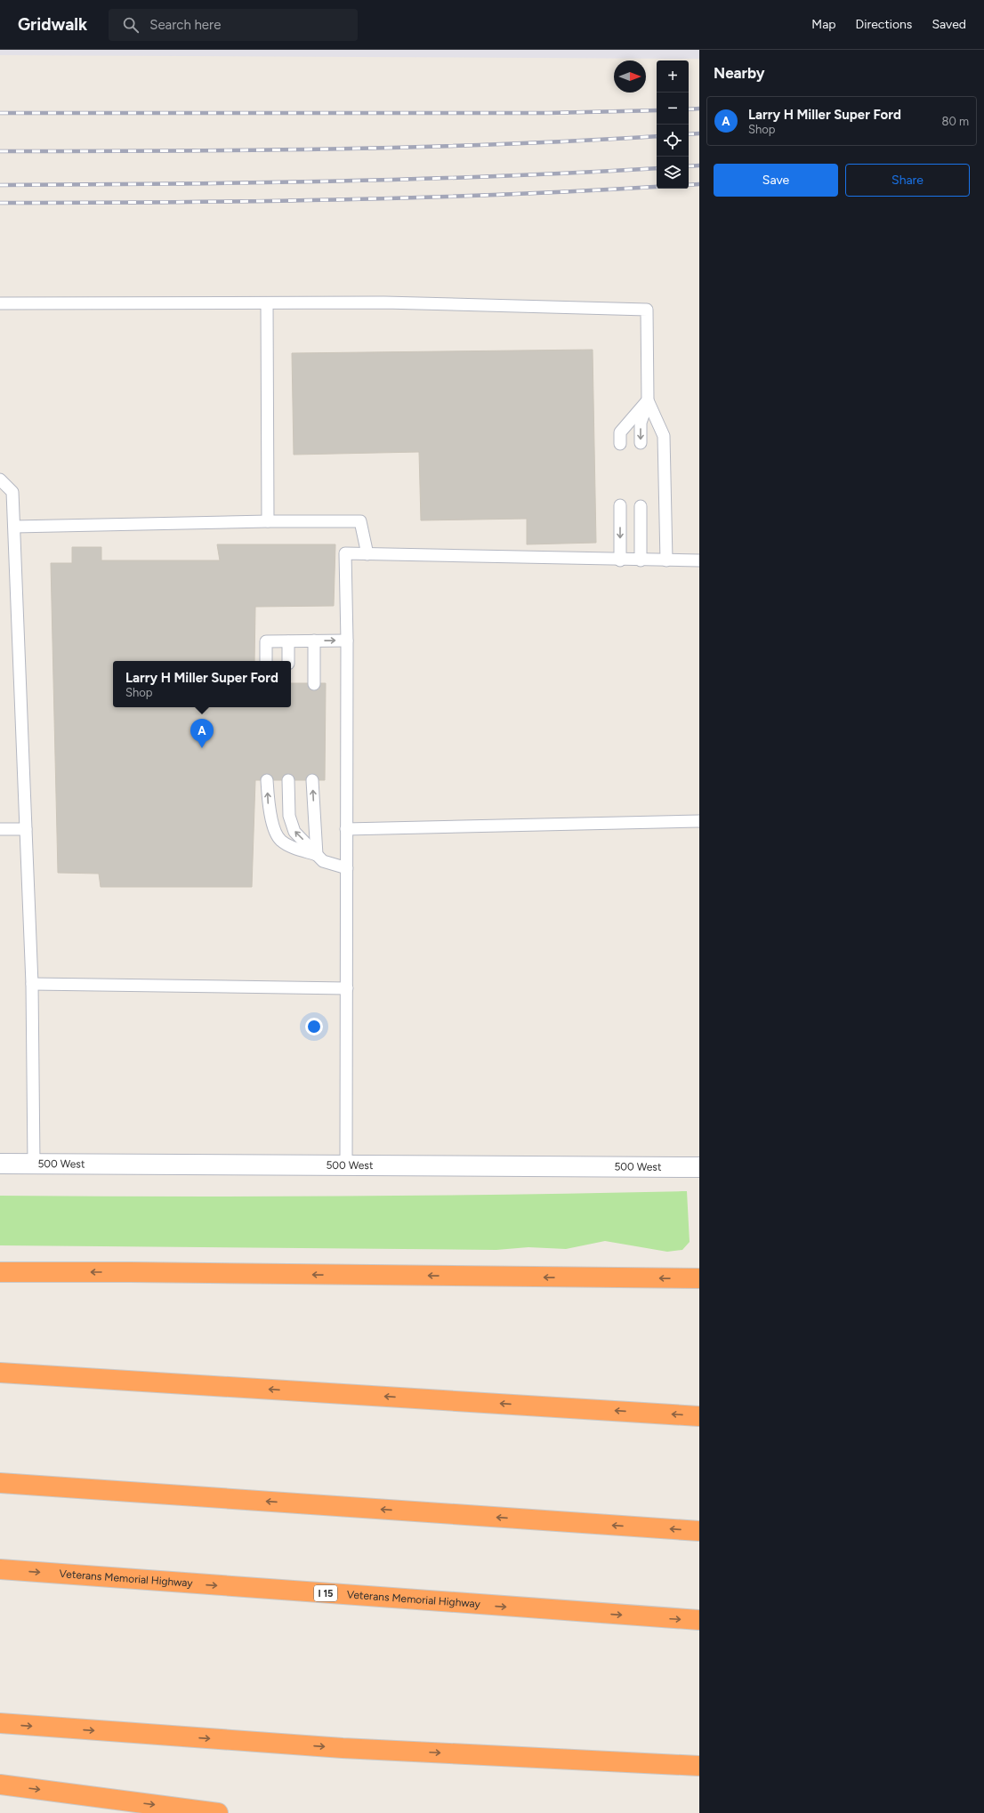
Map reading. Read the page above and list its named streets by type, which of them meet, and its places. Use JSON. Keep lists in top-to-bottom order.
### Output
{
  "streets": {
    "highway": ["Veterans Memorial Highway", "I 15"],
    "street": ["500 West"]
  },
  "north": "right",
  "page": {
    "header": "Gridwalk",
    "search": "Search here",
    "nav": ["Map", "Directions", "Saved"],
    "heading": "Nearby",
    "map_buttons": ["+", "−"],
    "list": [
      {
        "mark": "A",
        "name": "Larry H Miller Super Ford",
        "note": "Shop",
        "value": "80 m"
      }
    ],
    "buttons": ["Save", "Share"],
    "popup": ["Larry H Miller Super Ford", "Shop"],
    "pins": "A"
  }
}
